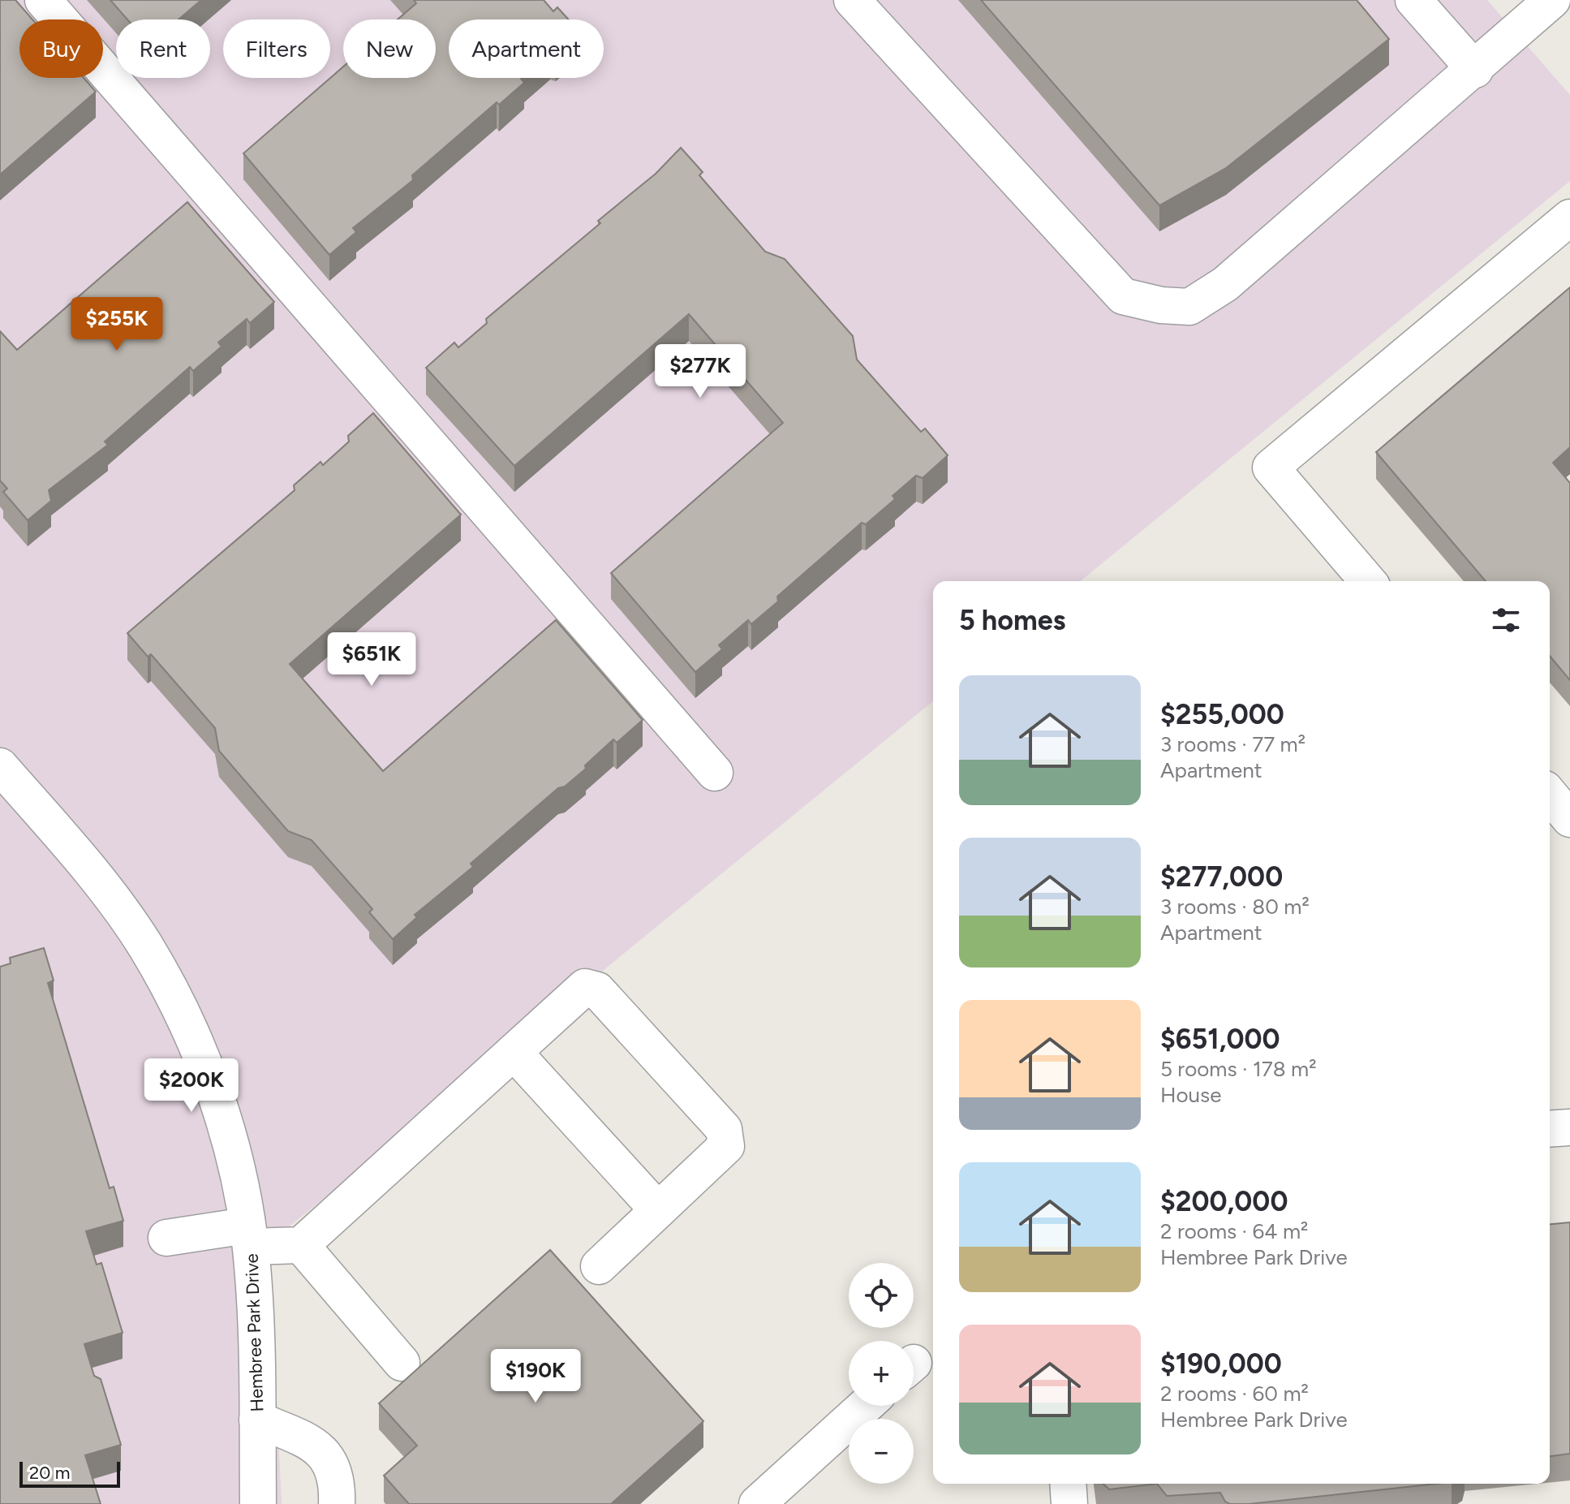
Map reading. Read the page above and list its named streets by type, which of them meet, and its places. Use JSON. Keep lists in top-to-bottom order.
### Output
{
  "streets": {
    "street": ["Hembree Park Drive"]
  },
  "scale_bar": "20 m",
  "page": {
    "chip": [
      "Buy",
      "Rent",
      "Filters",
      "New",
      "Apartment"
    ],
    "price": [
      "$255K",
      "$277K",
      "$651K",
      "$200K",
      "$190K"
    ],
    "heading": "5 homes",
    "list": [
      {
        "name": "$255,000",
        "note": "3 rooms · 77 m² · Apartment"
      },
      {
        "name": "$277,000",
        "note": "3 rooms · 80 m² · Apartment"
      },
      {
        "name": "$651,000",
        "note": "5 rooms · 178 m² · House"
      },
      {
        "name": "$200,000",
        "note": "2 rooms · 64 m² · Hembree Park Drive"
      },
      {
        "name": "$190,000",
        "note": "2 rooms · 60 m² · Hembree Park Drive"
      }
    ],
    "map_buttons": ["+", "−"],
    "scale": "20 m"
  }
}
